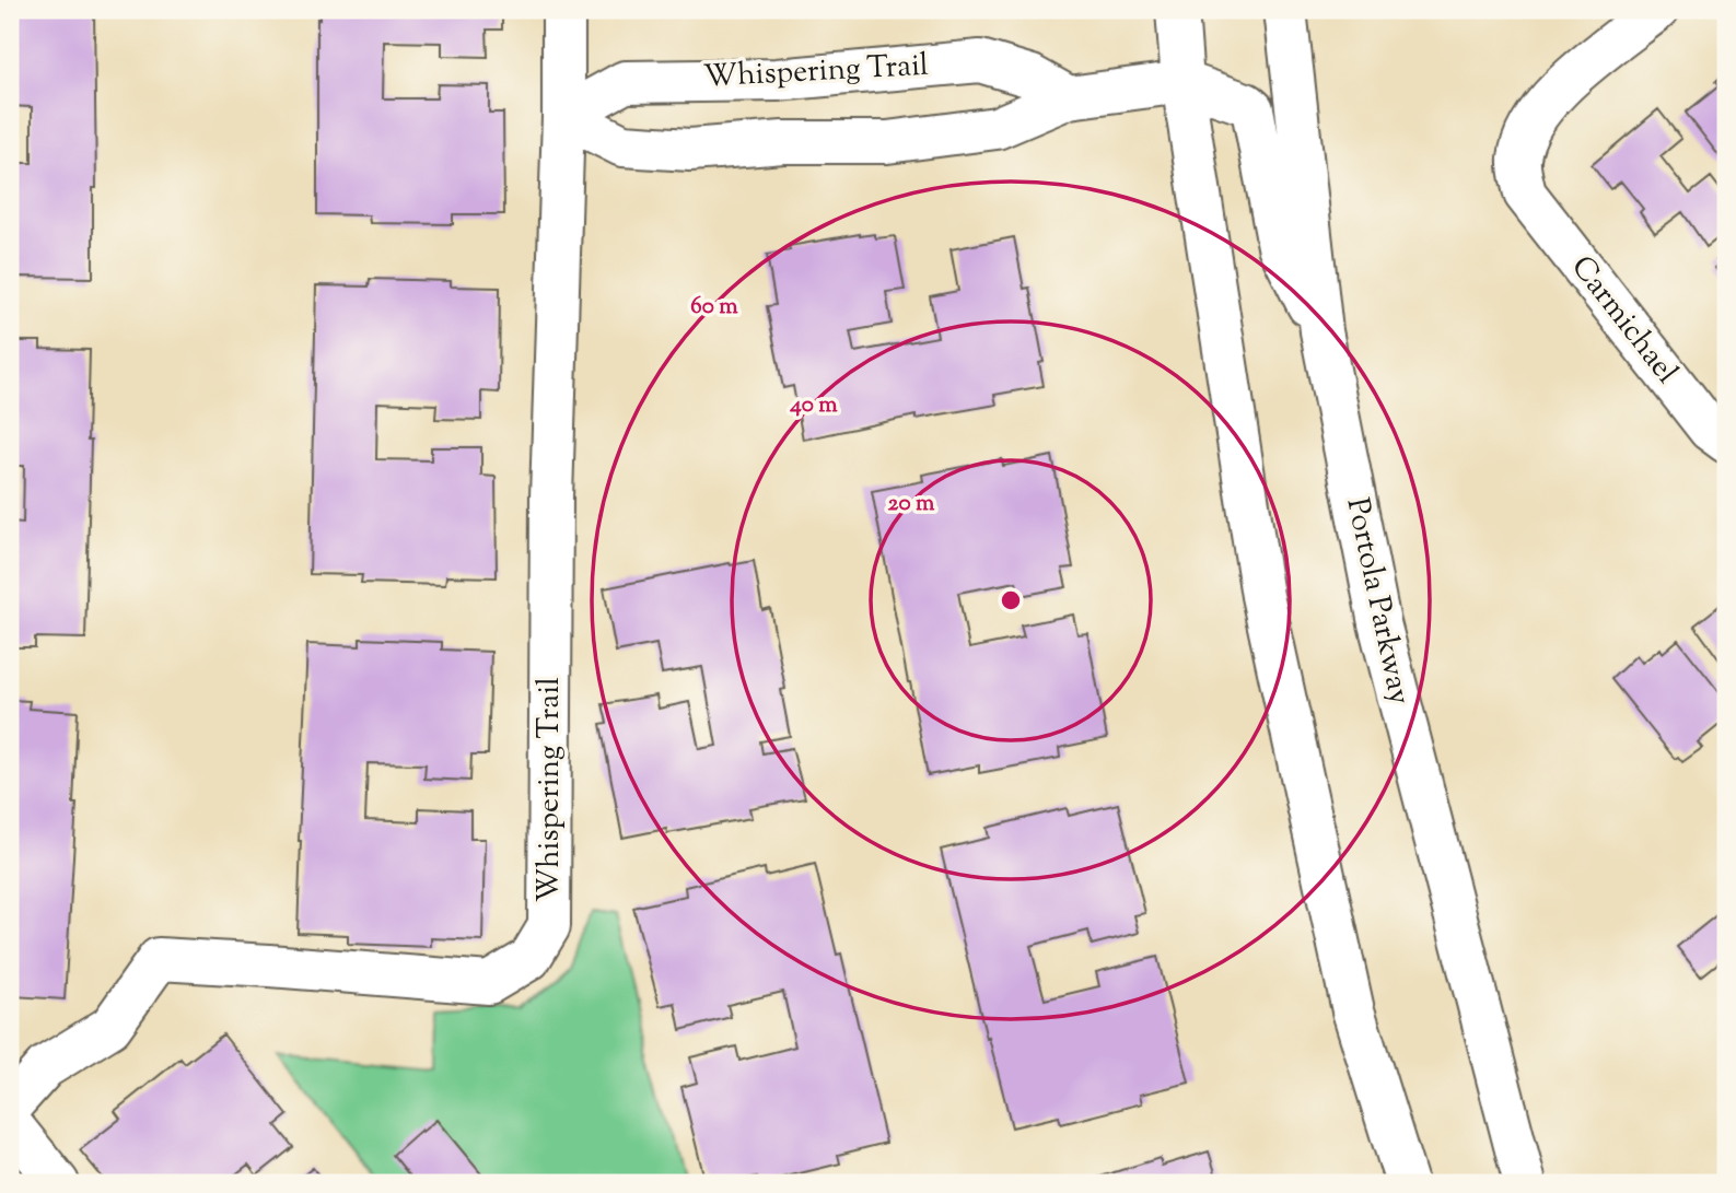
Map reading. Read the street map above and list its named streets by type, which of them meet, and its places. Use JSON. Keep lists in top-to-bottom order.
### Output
{
  "streets": {
    "street": ["Whispering Trail", "Carmichael", "Portola Parkway"]
  },
  "rings": ["60 m", "40 m", "20 m"]
}
